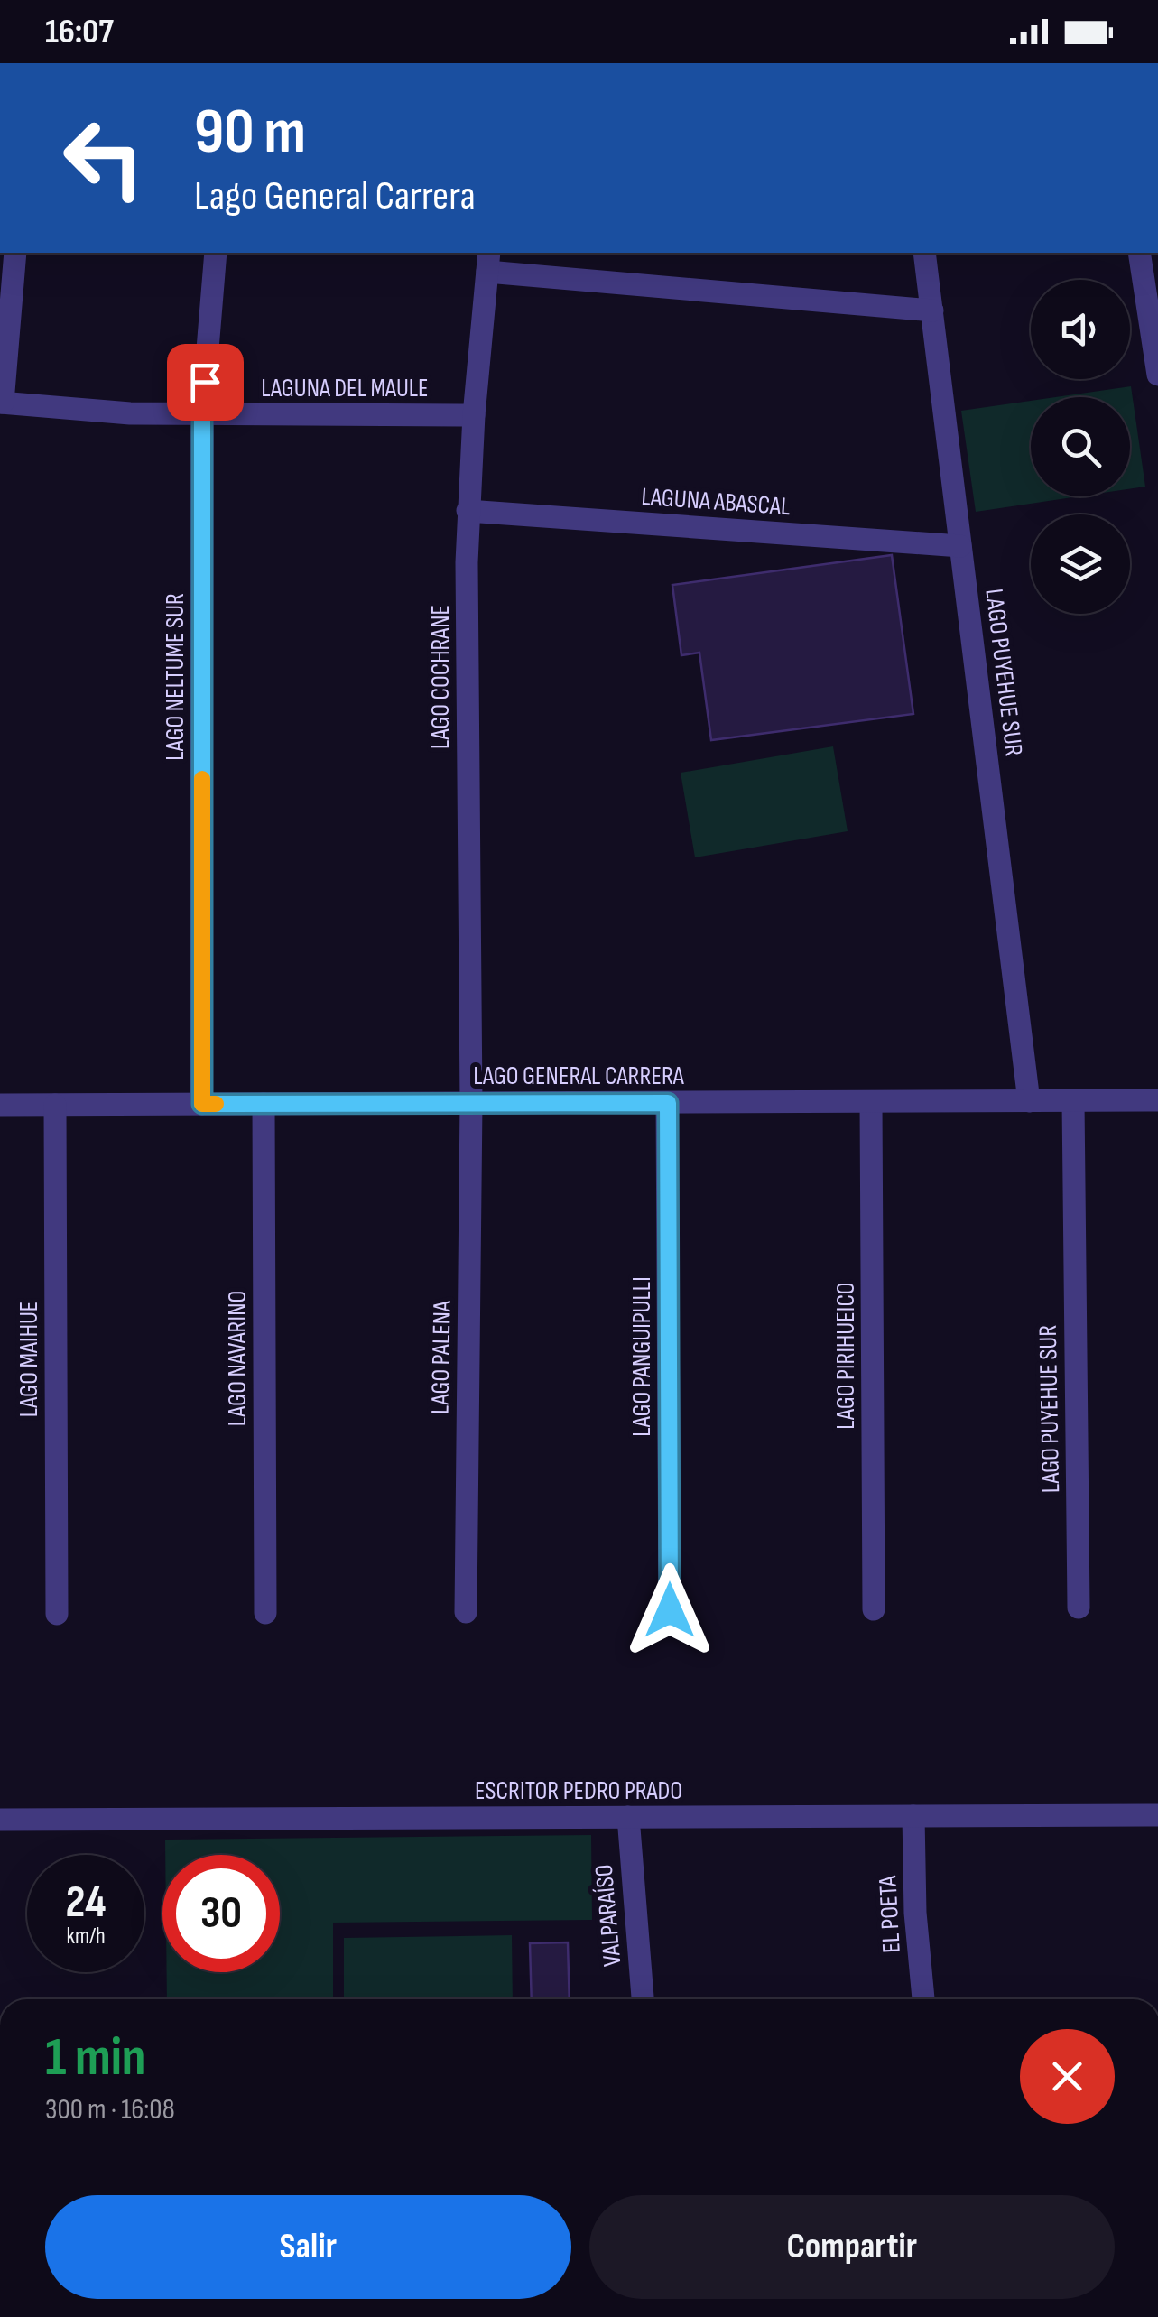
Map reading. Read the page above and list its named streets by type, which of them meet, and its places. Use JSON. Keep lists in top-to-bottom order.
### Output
{
  "streets": {
    "street": [
      "LAGUNA DEL MAULE",
      "LAGUNA ABASCAL",
      "LAGO PUYEHUE SUR",
      "LAGO NELTUME SUR",
      "LAGO COCHRANE",
      "LAGO GENERAL CARRERA",
      "LAGO PIRIHUEICO",
      "LAGO PANGUIPULLI",
      "LAGO PALENA",
      "LAGO NAVARINO",
      "LAGO MAIHUE",
      "ESCRITOR PEDRO PRADO",
      "EL POETA",
      "VALPARAÍSO"
    ]
  },
  "crossings": [
    ["LAGUNA DEL MAULE", "LAGO NELTUME SUR"],
    ["LAGUNA DEL MAULE", "LAGO COCHRANE"],
    ["LAGUNA ABASCAL", "LAGO PUYEHUE SUR"],
    ["LAGUNA ABASCAL", "LAGO COCHRANE"],
    ["LAGO PUYEHUE SUR", "LAGO GENERAL CARRERA"],
    ["LAGO NELTUME SUR", "LAGO GENERAL CARRERA"],
    ["LAGO COCHRANE", "LAGO GENERAL CARRERA"],
    ["LAGO COCHRANE", "LAGO PALENA"],
    ["LAGO GENERAL CARRERA", "LAGO PIRIHUEICO"],
    ["LAGO GENERAL CARRERA", "LAGO PANGUIPULLI"],
    ["LAGO GENERAL CARRERA", "LAGO PALENA"],
    ["LAGO GENERAL CARRERA", "LAGO NAVARINO"],
    ["LAGO GENERAL CARRERA", "LAGO MAIHUE"],
    ["ESCRITOR PEDRO PRADO", "EL POETA"],
    ["ESCRITOR PEDRO PRADO", "VALPARAÍSO"]
  ],
  "page": {
    "status": "16:07",
    "turn": ["90 m", "Lago General Carrera"],
    "speed": "24 km/h",
    "limit": "30",
    "heading": ["1 min", "300 m · 16:08"],
    "buttons": ["Salir", "Compartir"]
  }
}
